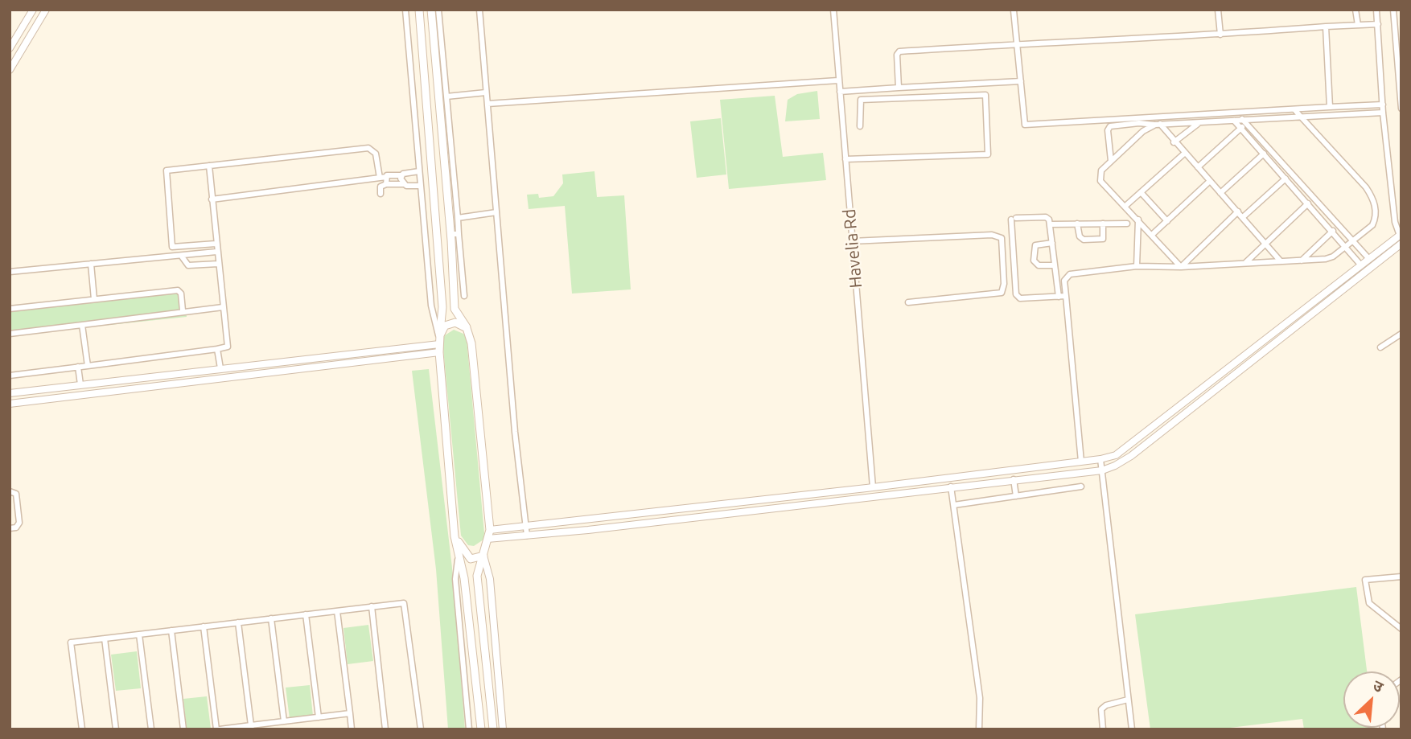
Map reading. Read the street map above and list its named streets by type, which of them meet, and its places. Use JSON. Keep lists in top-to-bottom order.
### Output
{
  "streets": {
    "street": ["Havelia Rd"]
  },
  "north": "top right"
}
